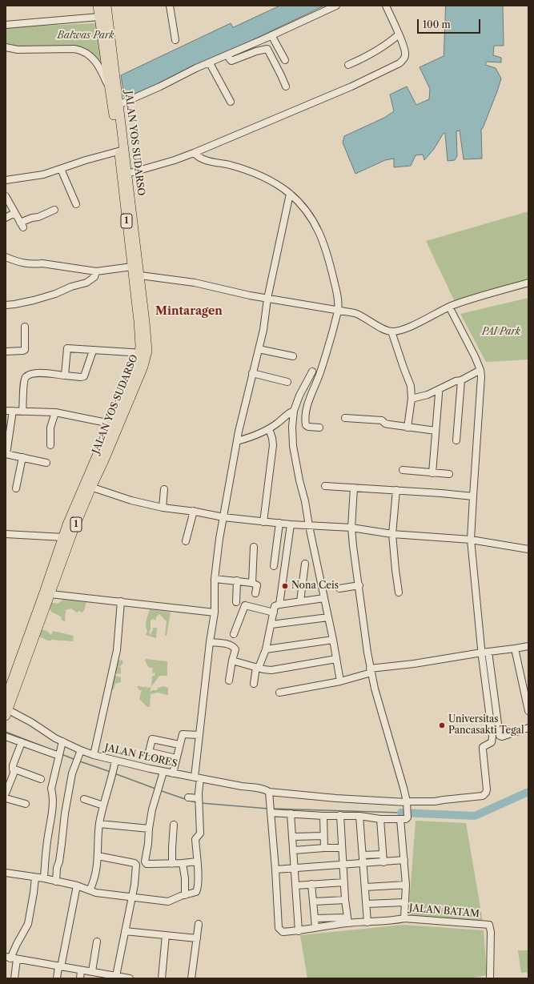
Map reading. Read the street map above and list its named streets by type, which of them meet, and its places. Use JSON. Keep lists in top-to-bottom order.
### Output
{
  "streets": {
    "highway": ["JALAN YOS SUDARSO", "1"],
    "street": ["JALAN FLORES", "JALAN BATAM"]
  },
  "crossings": [
    ["JALAN YOS SUDARSO", "JALAN FLORES"]
  ],
  "districts": ["Mintaragen"],
  "parks": ["Balwas Park", "PAI Park"],
  "places": ["Nona Ceis", "Universitas Pancasakti Tegal"],
  "scale_bar": "100 m"
}
